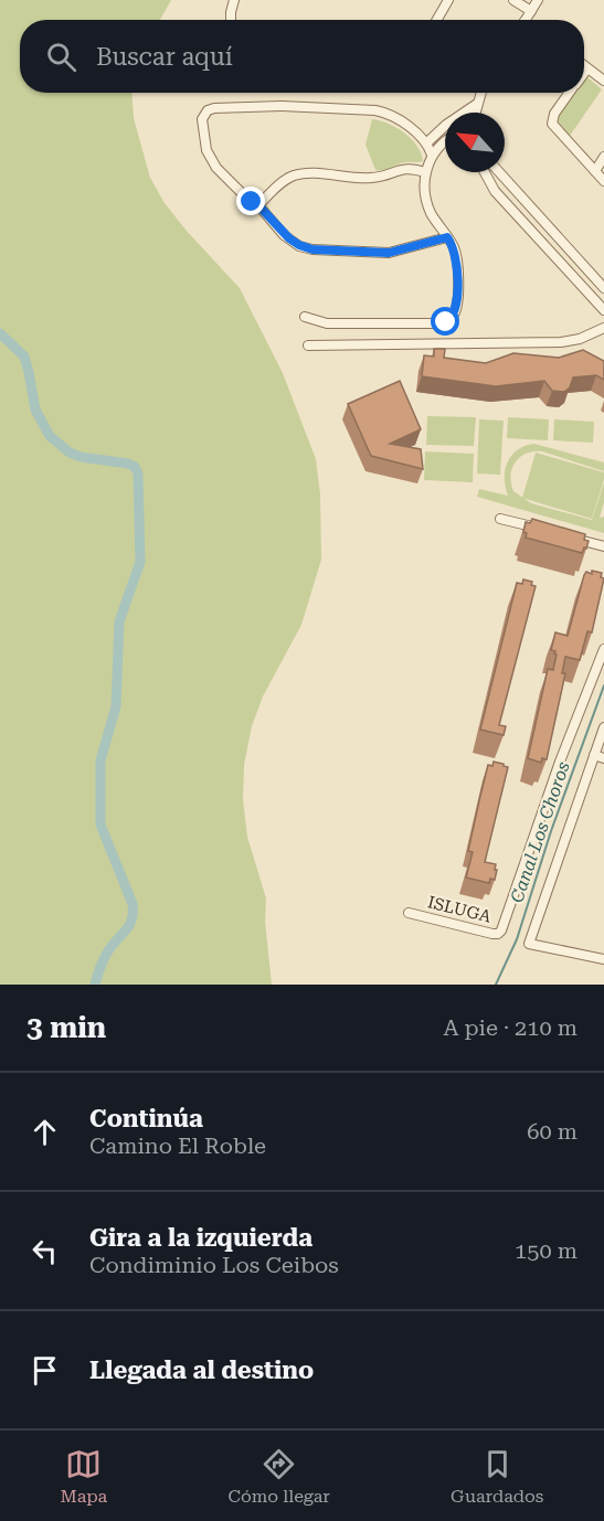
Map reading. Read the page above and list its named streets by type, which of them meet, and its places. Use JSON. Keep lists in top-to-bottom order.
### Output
{
  "streets": {
    "street": ["ISLUGA"]
  },
  "water": ["Canal Los Choros"],
  "north": "top left",
  "page": {
    "search": "Buscar aquí",
    "heading": ["3 min", "A pie · 210 m"],
    "list": [
      ["Continúa", "Camino El Roble", "60 m"],
      ["Gira a la izquierda", "Condiminio Los Ceibos", "150 m"],
      "Llegada al destino"
    ],
    "nav": ["Mapa", "Cómo llegar", "Guardados"]
  }
}
